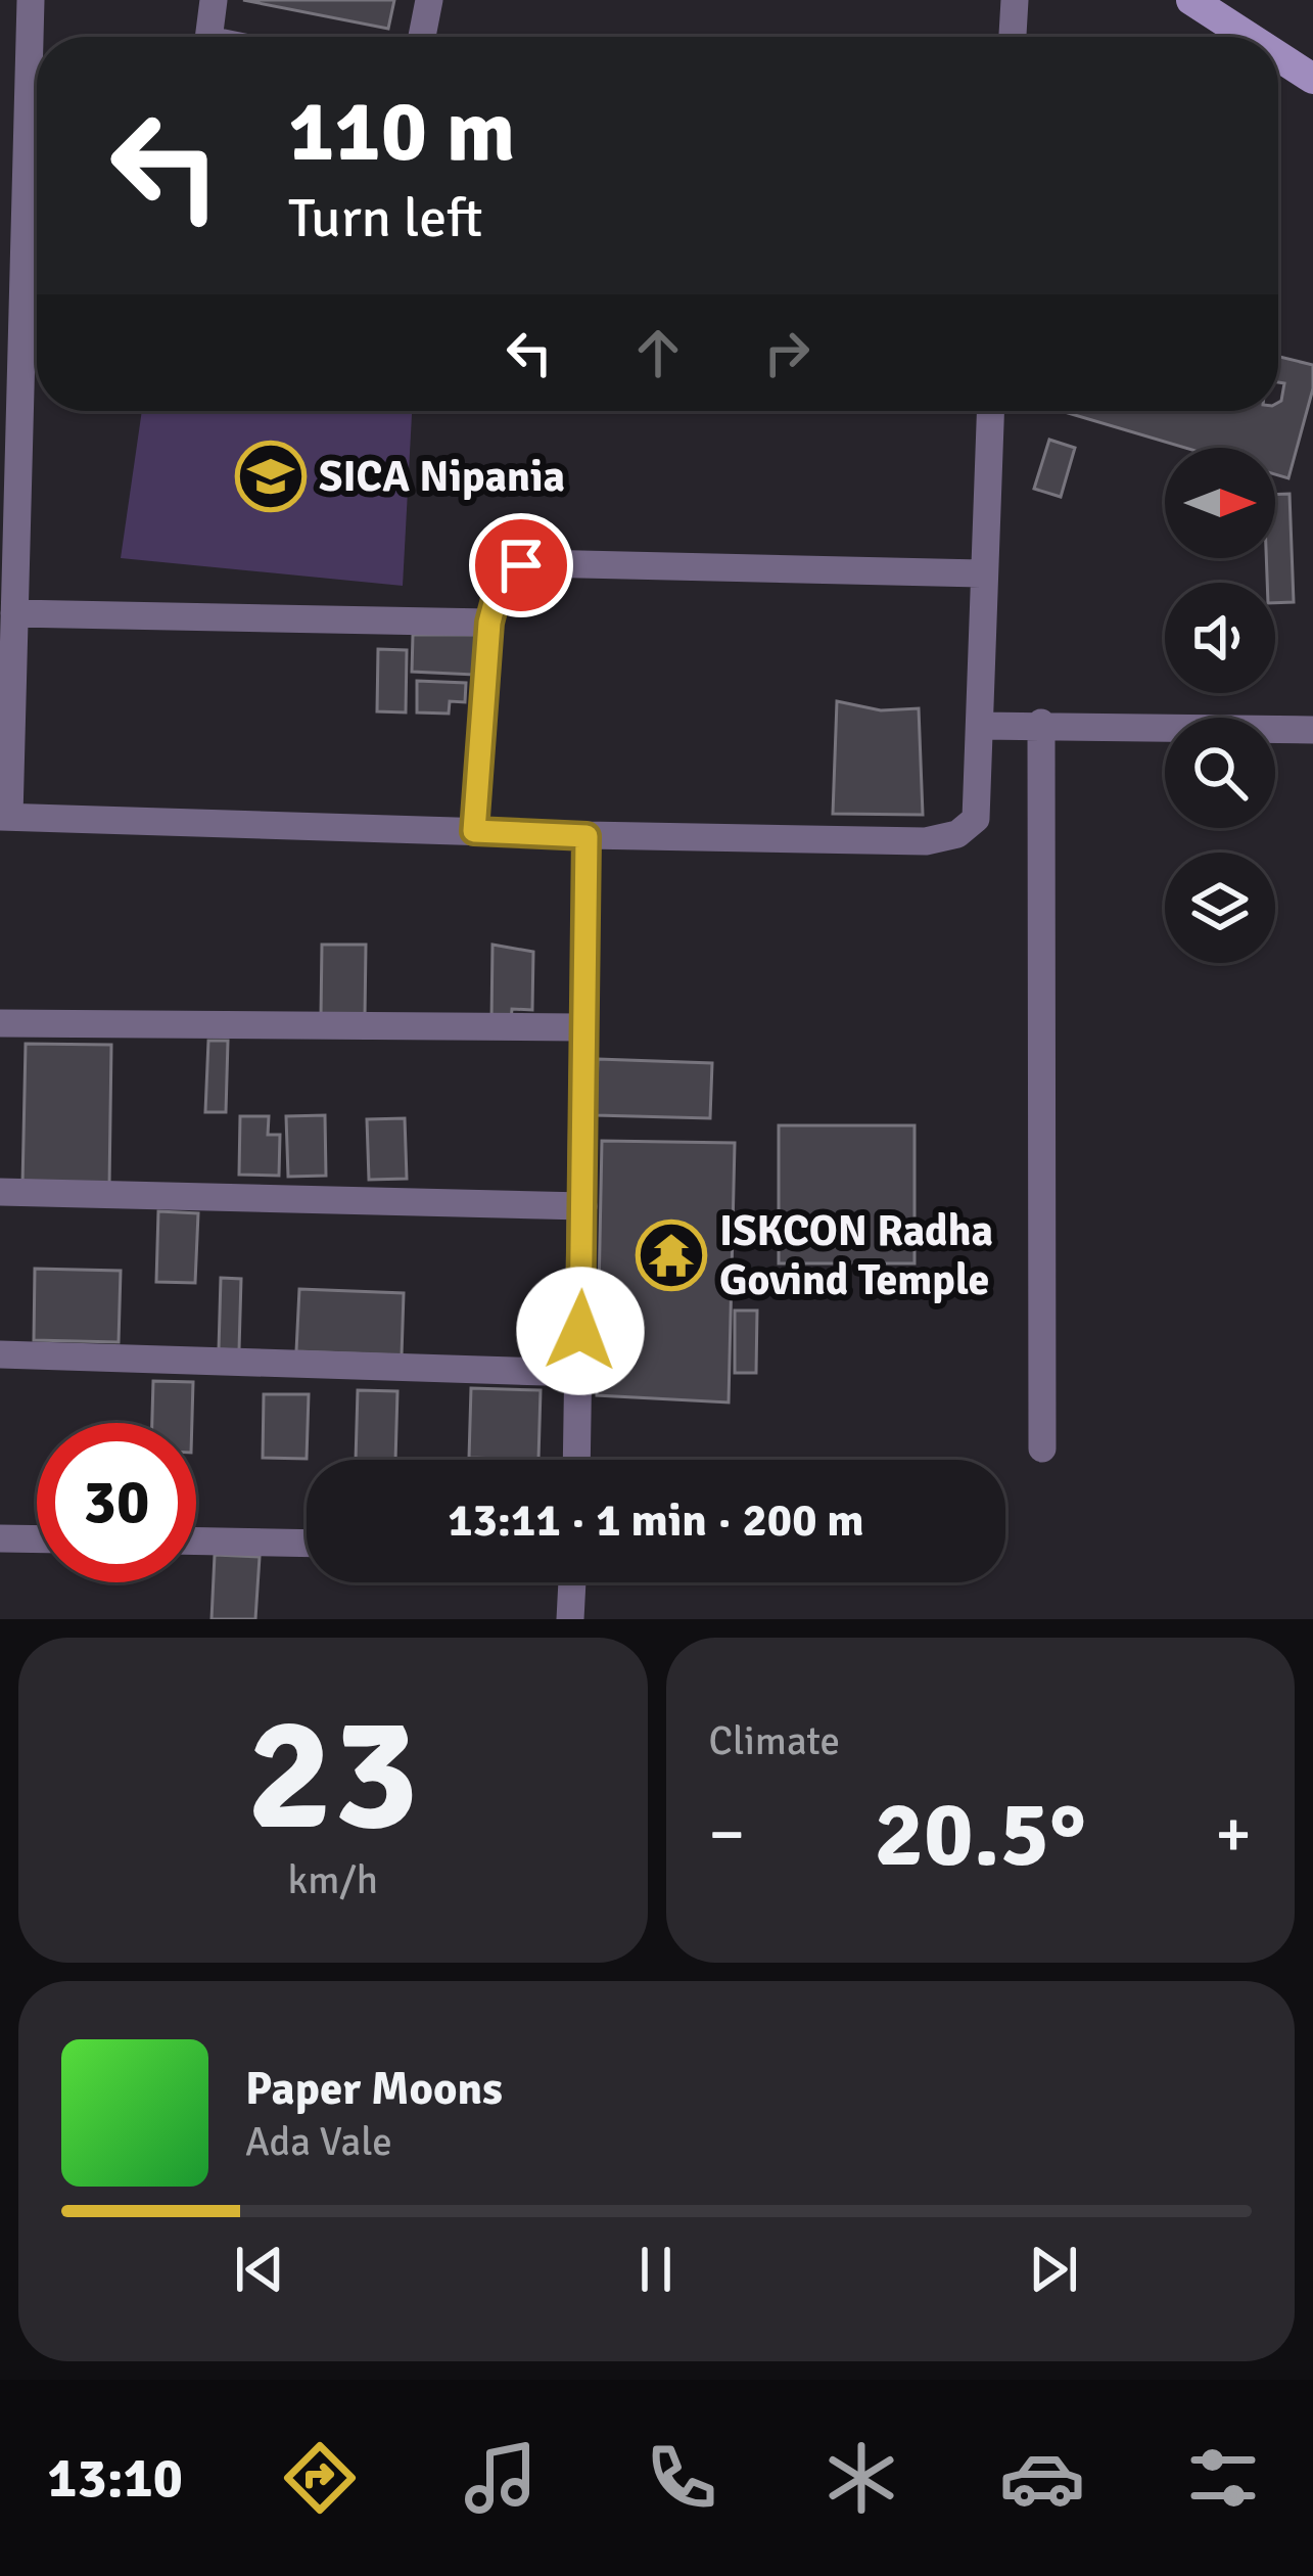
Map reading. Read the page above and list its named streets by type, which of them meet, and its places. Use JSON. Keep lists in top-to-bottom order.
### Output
{
  "places": {
    "school or university": ["SICA Nipania"],
    "temple": ["ISKCON Radha Govind Temple"]
  },
  "north": "right",
  "page": {
    "turn": ["110 m", "Turn left"],
    "limit": "30",
    "trip": "13:11 · 1 min · 200 m",
    "tile": [
      ["23", "km/h"],
      "Climate"
    ],
    "heat": ["−", "20.5°", "+"],
    "song": ["Paper Moons", "Ada Vale"],
    "tabs": "13:10"
  }
}
